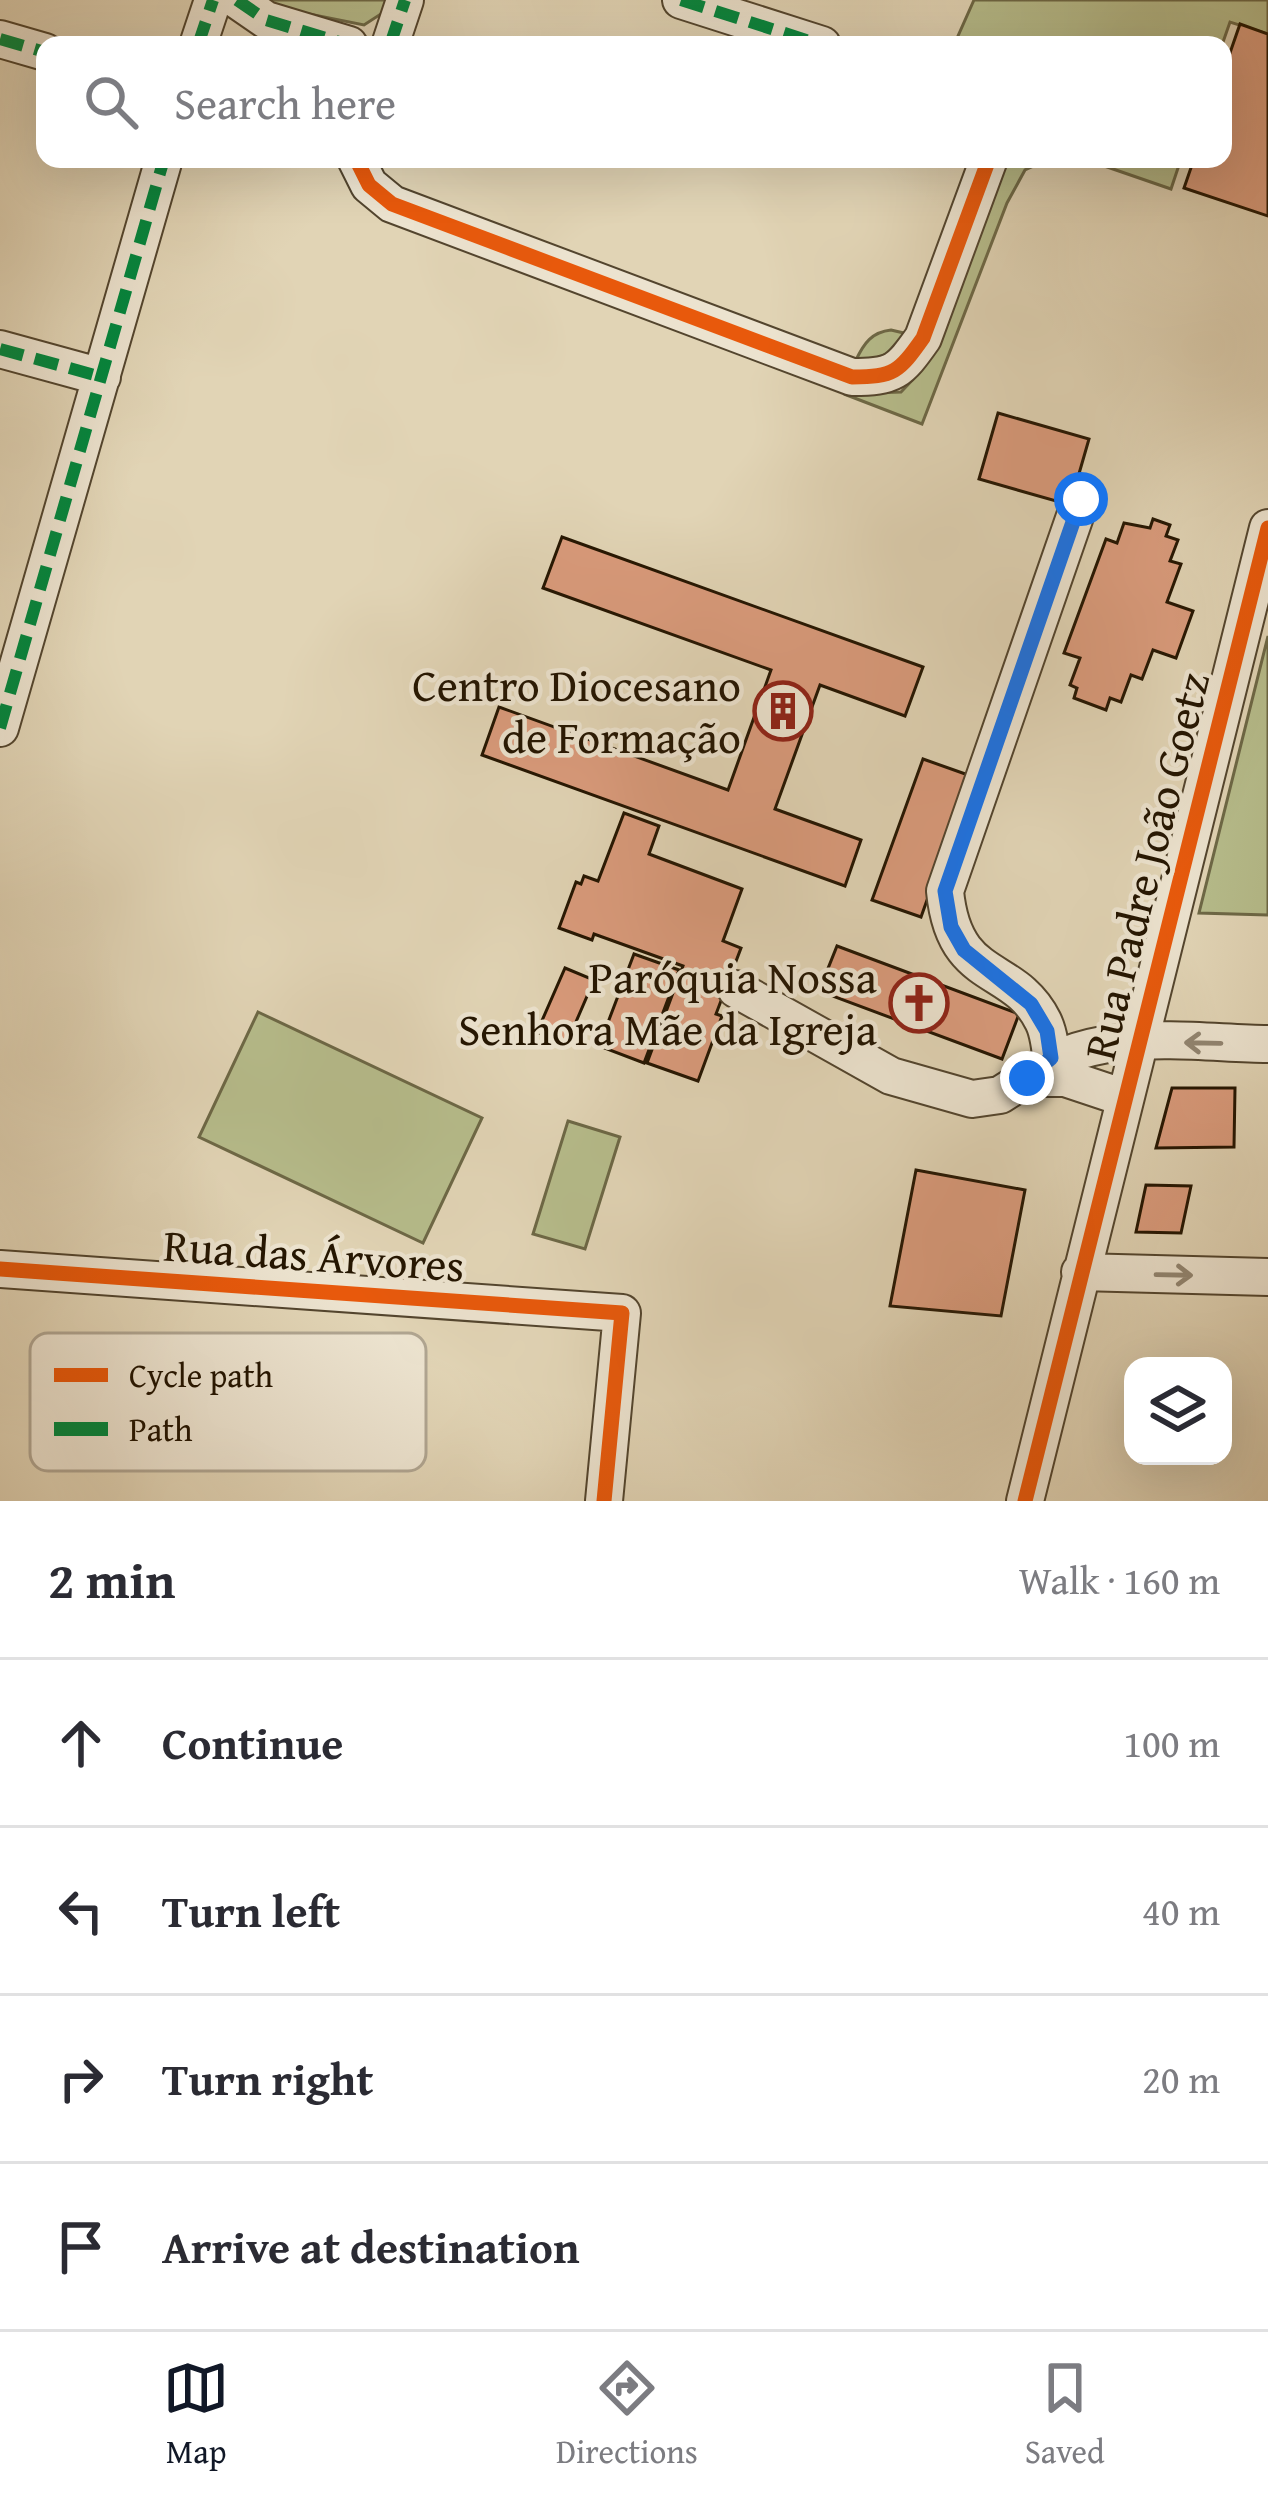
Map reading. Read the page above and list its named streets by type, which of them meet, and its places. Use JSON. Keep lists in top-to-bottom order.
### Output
{
  "streets": {
    "street": ["Rua Padre João Goetz", "Rua das Árvores"]
  },
  "places": {
    "building": ["Centro Diocesano de Formação"],
    "church": ["Paróquia Nossa Senhora Mãe da Igreja"]
  },
  "legend": ["Cycle path", "Path"],
  "page": {
    "search": "Search here",
    "heading": ["2 min", "Walk · 160 m"],
    "list": [
      ["Continue", "100 m"],
      ["Turn left", "40 m"],
      ["Turn right", "20 m"],
      "Arrive at destination"
    ],
    "nav": ["Map", "Directions", "Saved"]
  }
}
